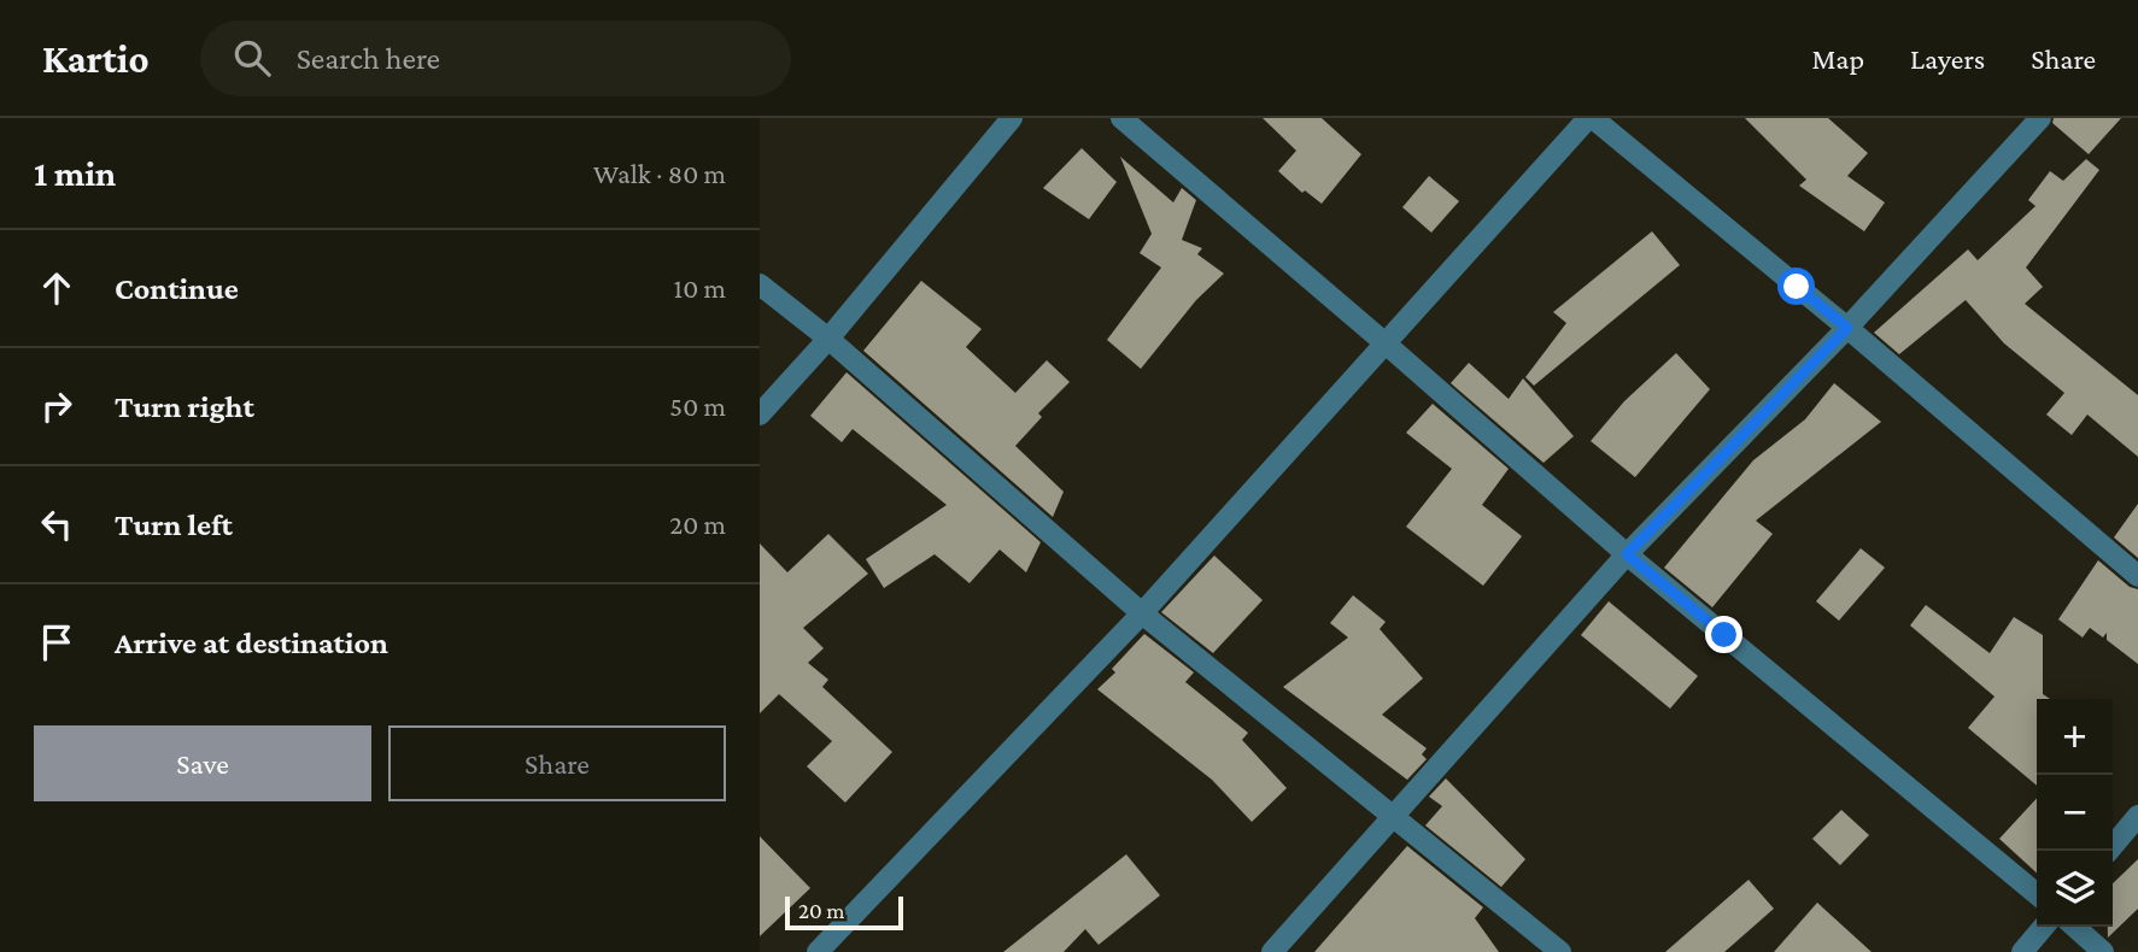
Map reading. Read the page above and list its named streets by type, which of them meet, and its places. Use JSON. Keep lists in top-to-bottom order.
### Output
{
  "scale_bar": "20 m",
  "page": {
    "header": "Kartio",
    "search": "Search here",
    "nav": ["Map", "Layers", "Share"],
    "heading": ["1 min", "Walk · 80 m"],
    "list": [
      ["Continue", "10 m"],
      ["Turn right", "50 m"],
      ["Turn left", "20 m"],
      "Arrive at destination"
    ],
    "map_buttons": ["+", "−"],
    "buttons": ["Save", "Share"],
    "scale": "20 m"
  }
}
